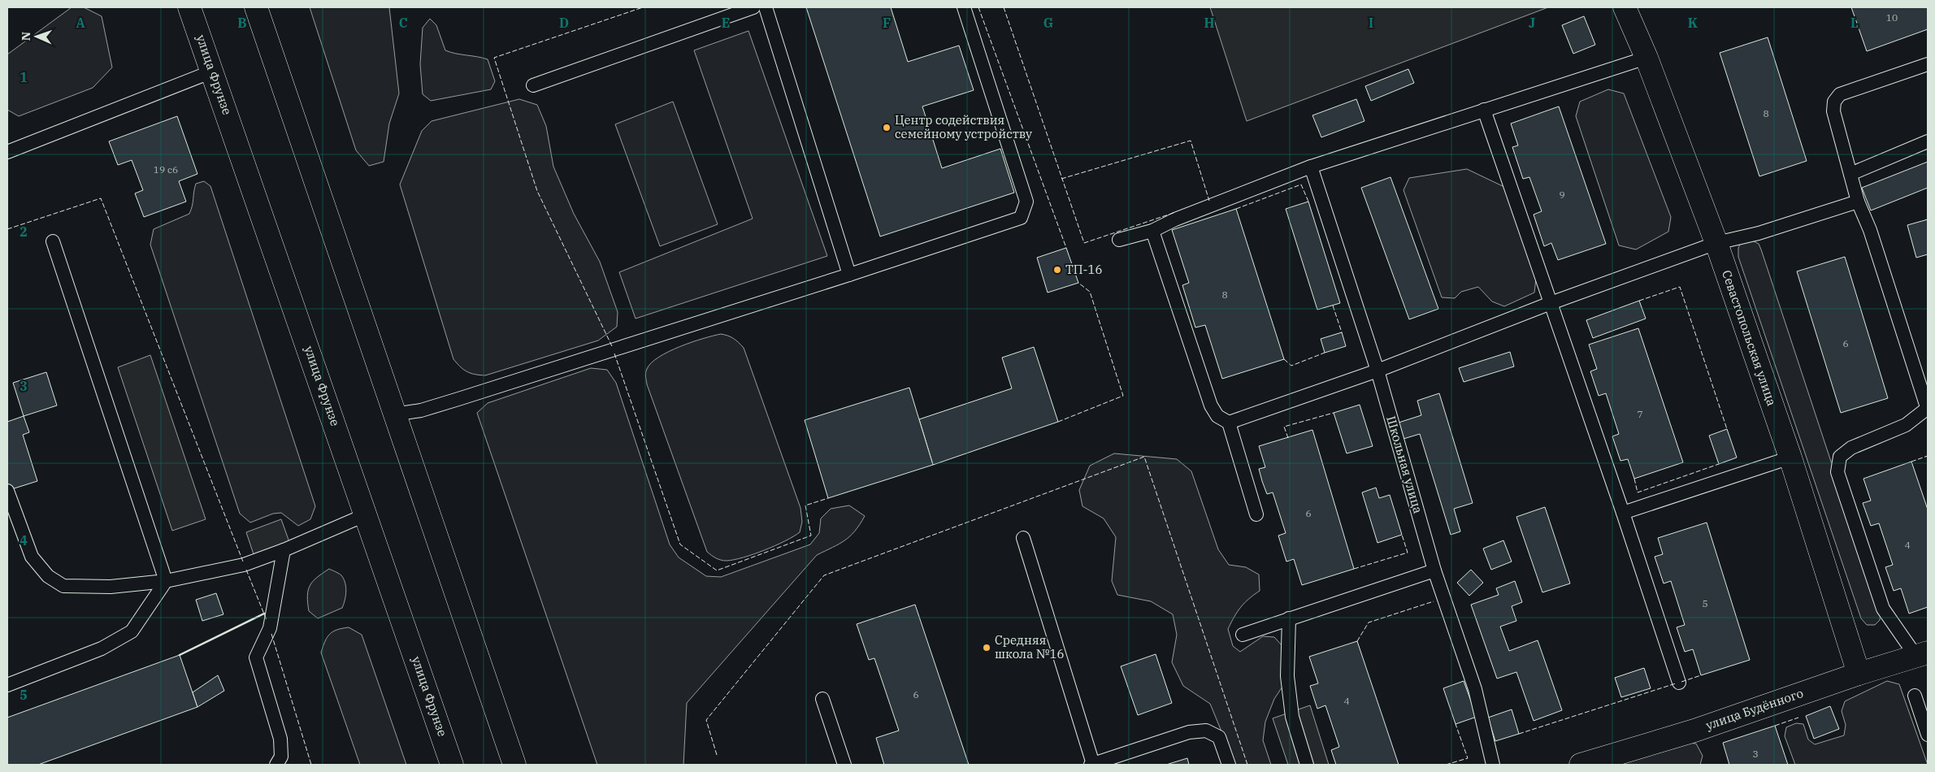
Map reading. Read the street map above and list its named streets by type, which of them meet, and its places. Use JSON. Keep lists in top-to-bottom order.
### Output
{
  "streets": {
    "main road": ["улица Фрунзе", "Севастопольская улица", "улица Будённого"],
    "lane": ["Школьная улица"]
  },
  "crossings": [
    ["Севастопольская улица", "улица Будённого"]
  ],
  "places": ["Центр содействия семейному устройству", "ТП-16", "Средняя школа №16"],
  "house_numbers": [
    "10",
    "8",
    "19 с6",
    "9",
    "8",
    "6",
    "7",
    "6",
    "4",
    "5",
    "6",
    "4",
    "3"
  ],
  "north": "left",
  "grid": {
    "columns": [
      "A",
      "B",
      "C",
      "D",
      "E",
      "F",
      "G",
      "H",
      "I",
      "J",
      "K",
      "L"
    ],
    "rows": [
      "1",
      "2",
      "3",
      "4",
      "5"
    ]
  }
}
